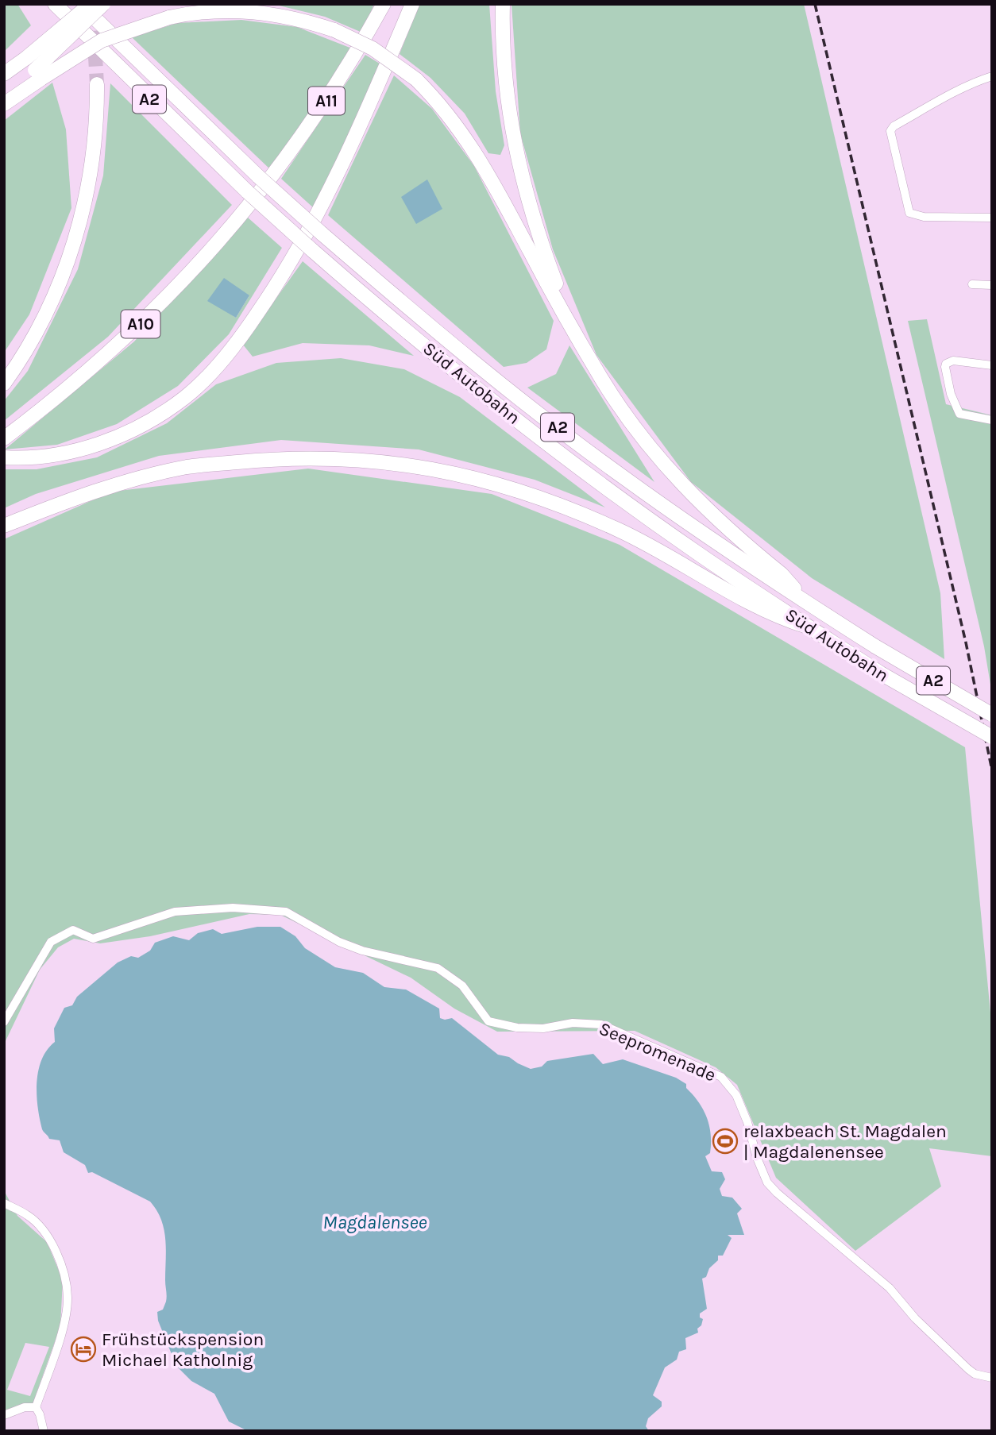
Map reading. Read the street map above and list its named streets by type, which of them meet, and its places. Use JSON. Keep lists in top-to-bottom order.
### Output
{
  "streets": {
    "highway": [
      "A2",
      "A11",
      "A10",
      "Süd Autobahn"
    ],
    "street": ["Seepromenade"]
  },
  "crossings": [
    ["A11", "A10"]
  ],
  "water": ["Magdalensee"],
  "places": {
    "sports": ["relaxbeach St. Magdalen | Magdalenensee"],
    "hotel": ["Frühstückspension Michael Katholnig"]
  }
}
